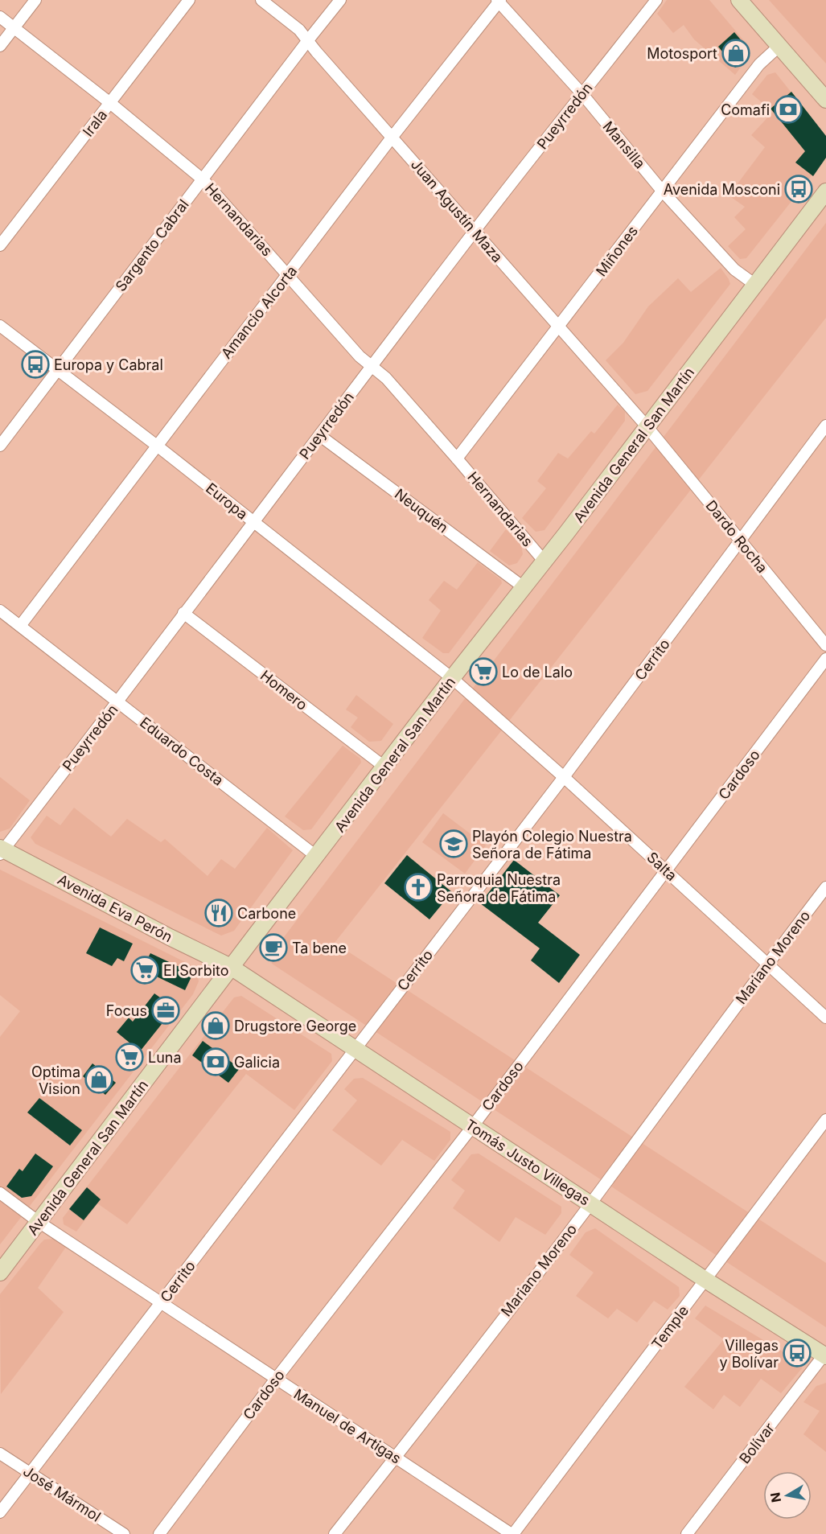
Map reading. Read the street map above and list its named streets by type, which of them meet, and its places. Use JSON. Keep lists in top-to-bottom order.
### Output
{
  "streets": {
    "main road": ["Avenida General San Martín", "Avenida Eva Perón", "Tomás Justo Villegas"],
    "street": [
      "Pueyrredón",
      "Irala",
      "Mansilla",
      "Juan Agustín Maza",
      "Hernandarias",
      "Sargento Cabral",
      "Miñones",
      "Amancio Alcorta",
      "Europa",
      "Neuquén",
      "Dardo Rocha",
      "Cerrito",
      "Homero",
      "Eduardo Costa",
      "Cardoso",
      "Salta",
      "Mariano Moreno",
      "Temple",
      "Manuel de Artigas",
      "Bolívar",
      "José Mármol"
    ]
  },
  "crossings": [
    ["Pueyrredón", "Mansilla"],
    ["Pueyrredón", "Juan Agustín Maza"],
    ["Pueyrredón", "Hernandarias"],
    ["Pueyrredón", "Europa"],
    ["Pueyrredón", "Neuquén"],
    ["Pueyrredón", "Homero"],
    ["Pueyrredón", "Eduardo Costa"],
    ["Pueyrredón", "Avenida Eva Perón"],
    ["Irala", "Hernandarias"],
    ["Mansilla", "Miñones"],
    ["Mansilla", "Amancio Alcorta"],
    ["Mansilla", "Avenida General San Martín"],
    ["Juan Agustín Maza", "Sargento Cabral"],
    ["Juan Agustín Maza", "Miñones"],
    ["Juan Agustín Maza", "Amancio Alcorta"],
    ["Juan Agustín Maza", "Avenida General San Martín"],
    ["Juan Agustín Maza", "Dardo Rocha"],
    ["Hernandarias", "Sargento Cabral"],
    ["Hernandarias", "Miñones"],
    ["Hernandarias", "Amancio Alcorta"],
    ["Hernandarias", "Avenida General San Martín"],
    ["Sargento Cabral", "Europa"],
    ["Amancio Alcorta", "Europa"],
    ["Amancio Alcorta", "Eduardo Costa"],
    ["Avenida General San Martín", "Europa"],
    ["Avenida General San Martín", "Neuquén"],
    ["Avenida General San Martín", "Dardo Rocha"],
    ["Avenida General San Martín", "Homero"],
    ["Avenida General San Martín", "Eduardo Costa"],
    ["Avenida General San Martín", "Salta"],
    ["Avenida General San Martín", "Avenida Eva Perón"],
    ["Avenida General San Martín", "Tomás Justo Villegas"],
    ["Avenida General San Martín", "Manuel de Artigas"],
    ["Europa", "Salta"],
    ["Dardo Rocha", "Cerrito"],
    ["Cerrito", "Salta"],
    ["Cerrito", "Tomás Justo Villegas"],
    ["Cerrito", "Manuel de Artigas"],
    ["Cerrito", "José Mármol"],
    ["Cardoso", "Salta"],
    ["Cardoso", "Tomás Justo Villegas"],
    ["Cardoso", "Manuel de Artigas"],
    ["Salta", "Mariano Moreno"],
    ["Avenida Eva Perón", "Tomás Justo Villegas"],
    ["Mariano Moreno", "Tomás Justo Villegas"],
    ["Mariano Moreno", "Manuel de Artigas"],
    ["Tomás Justo Villegas", "Temple"],
    ["Tomás Justo Villegas", "Bolívar"],
    ["Temple", "Manuel de Artigas"]
  ],
  "places": {
    "shop": ["Motosport", "Drugstore George", "Optima Vision"],
    "bank": ["Comafi", "Galicia"],
    "bus stop": ["Avenida Mosconi", "Europa y Cabral", "Villegas y Bolívar"],
    "supermarket": ["Lo de Lalo", "El Sorbito", "Luna"],
    "school or university": ["Playón Colegio Nuestra Señora de Fátima"],
    "church": ["Parroquia Nuestra Señora de Fátima"],
    "restaurant": ["Carbone"],
    "cafe": ["Ta bene"],
    "office": ["Focus"]
  },
  "north": "left"
}
